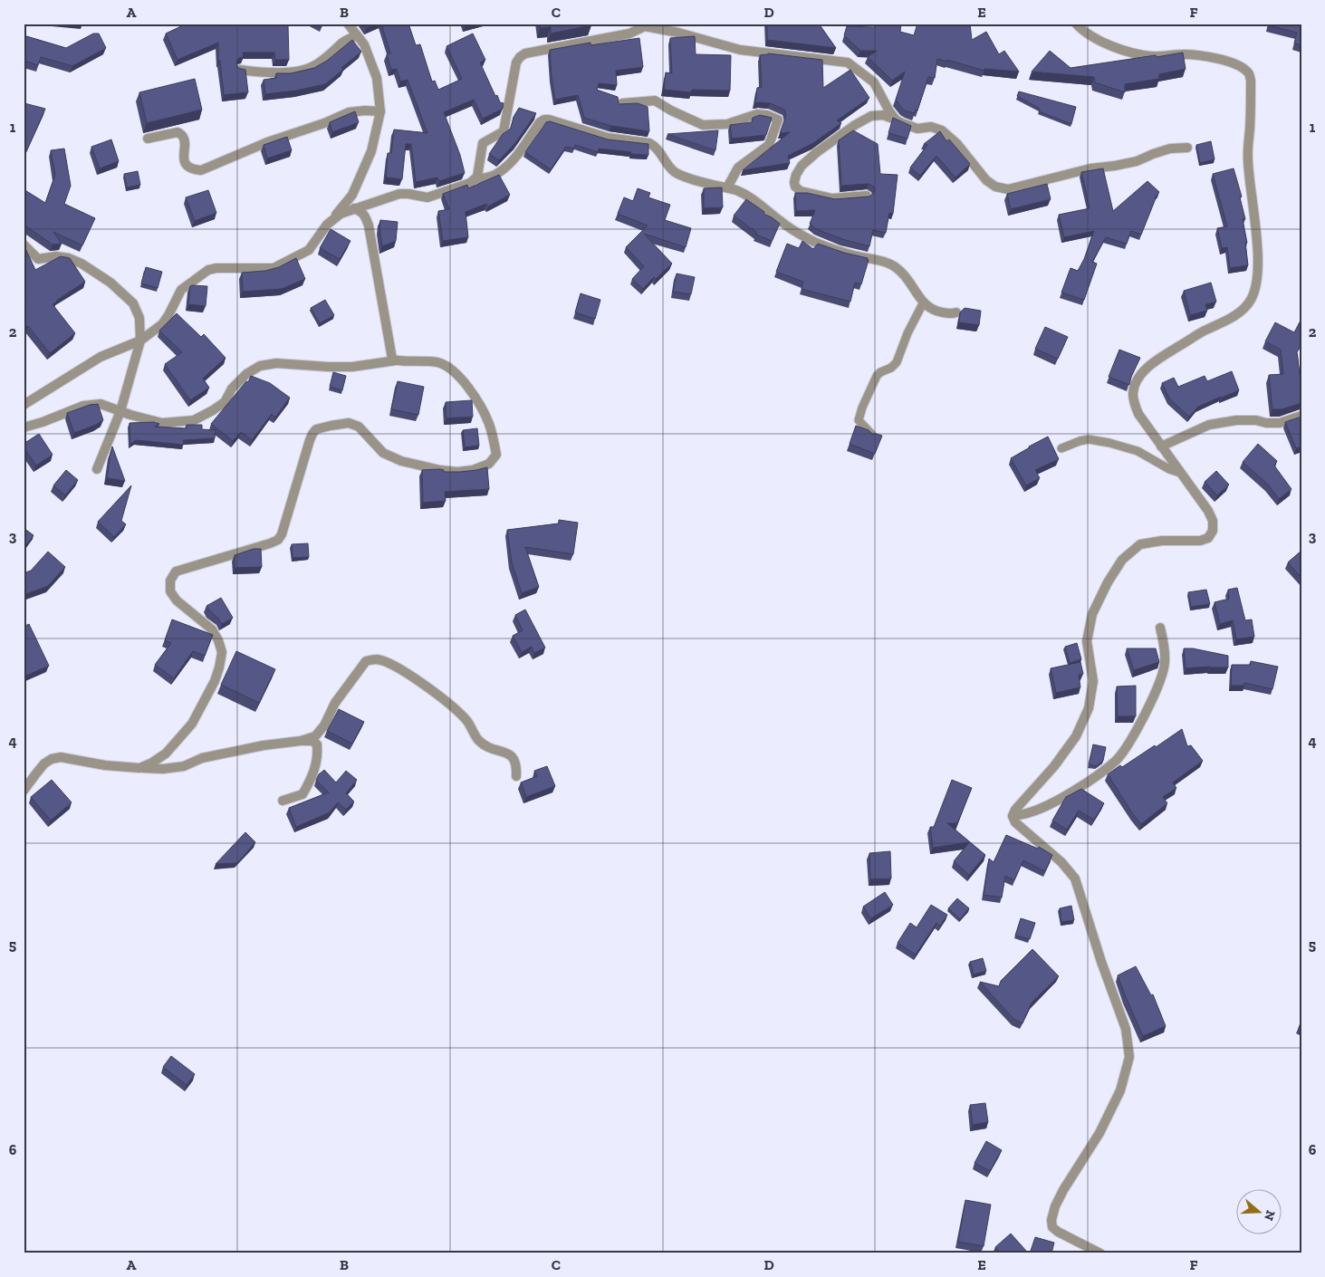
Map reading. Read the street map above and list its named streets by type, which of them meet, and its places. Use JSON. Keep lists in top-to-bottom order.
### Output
{
  "north": "right",
  "grid": {
    "columns": [
      "A",
      "B",
      "C",
      "D",
      "E",
      "F"
    ],
    "rows": [
      "1",
      "2",
      "3",
      "4",
      "5",
      "6"
    ]
  }
}
